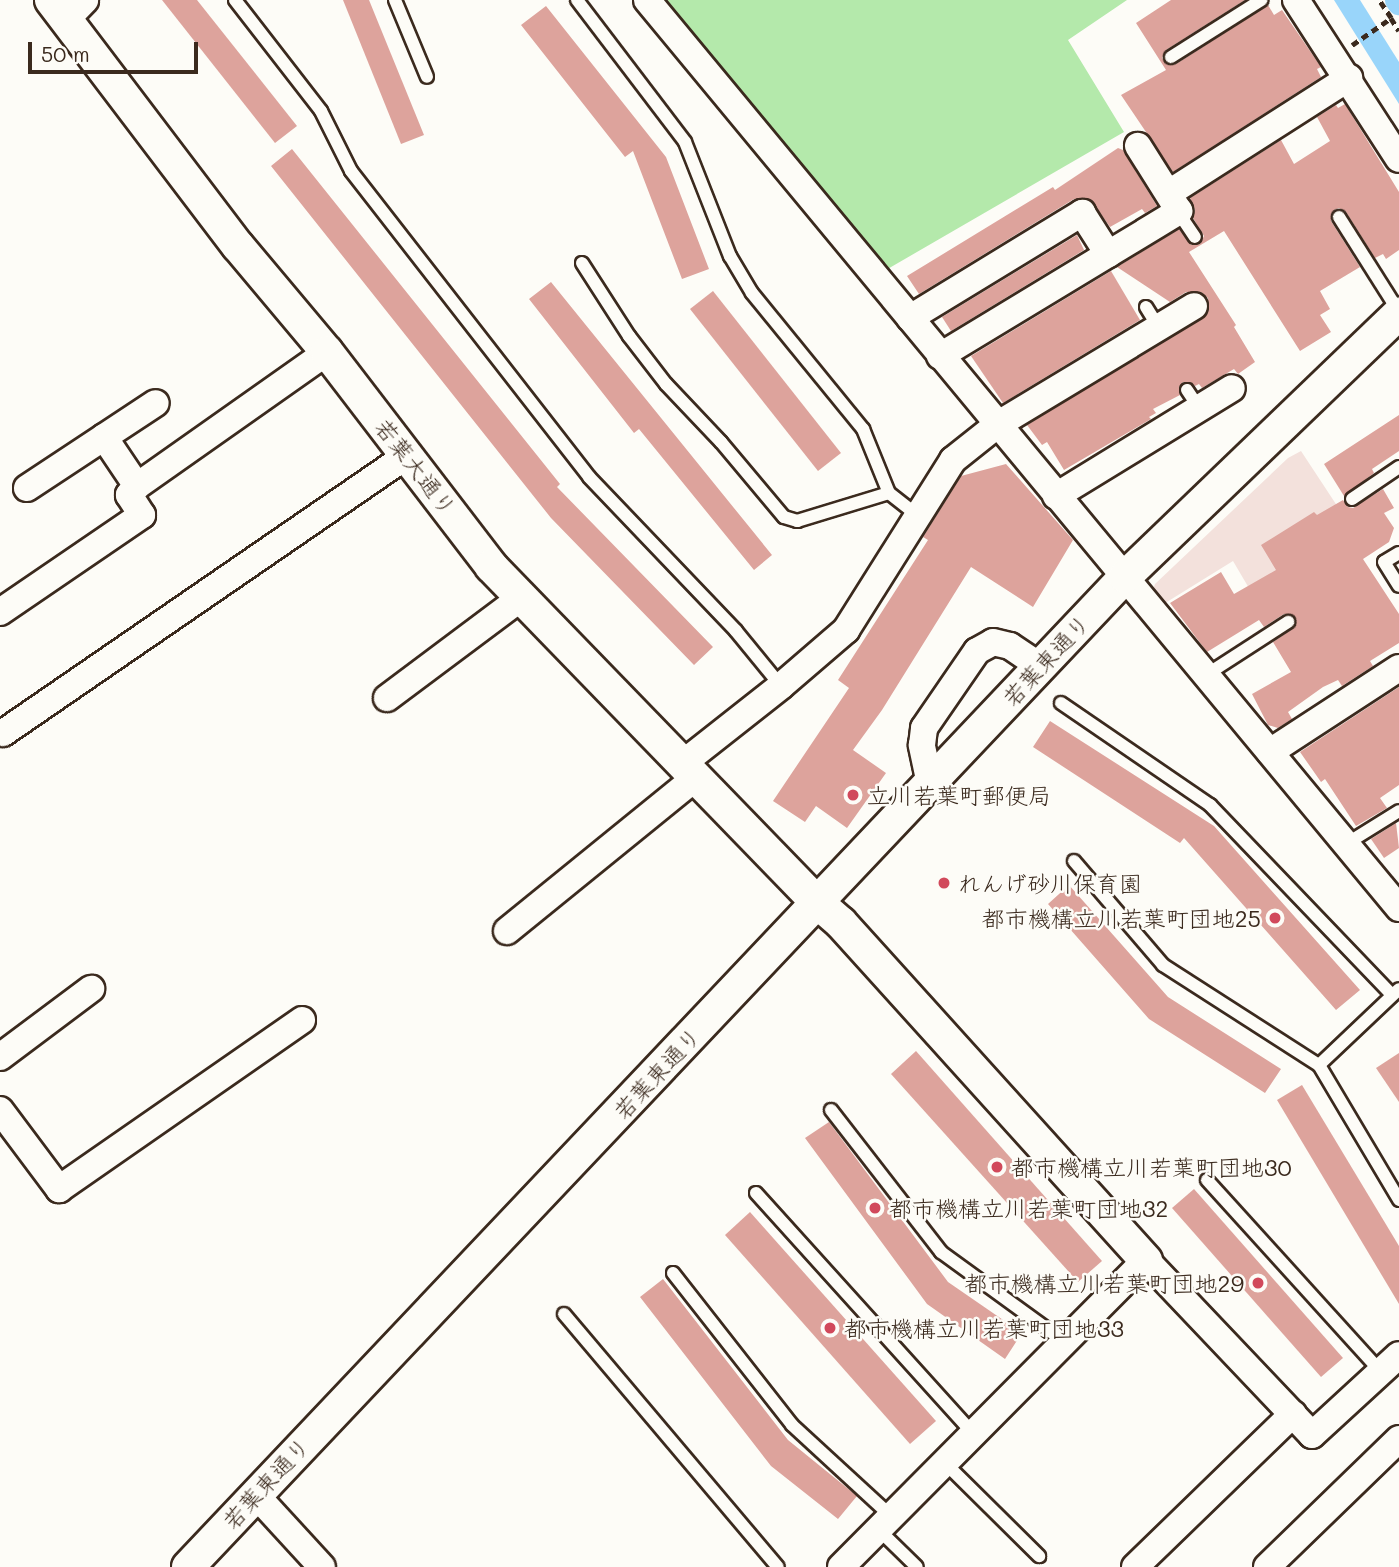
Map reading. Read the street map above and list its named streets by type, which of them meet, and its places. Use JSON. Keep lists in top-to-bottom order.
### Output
{
  "streets": {
    "street": ["若葉大通り", "若葉東通り"]
  },
  "crossings": [
    ["若葉大通り", "若葉東通り"]
  ],
  "places": [
    "立川若葉町郵便局",
    "れんげ砂川保育園",
    "都市機構立川若葉町団地25",
    "都市機構立川若葉町団地30",
    "都市機構立川若葉町団地32",
    "都市機構立川若葉町団地29",
    "都市機構立川若葉町団地33"
  ],
  "scale_bar": "50 m"
}
